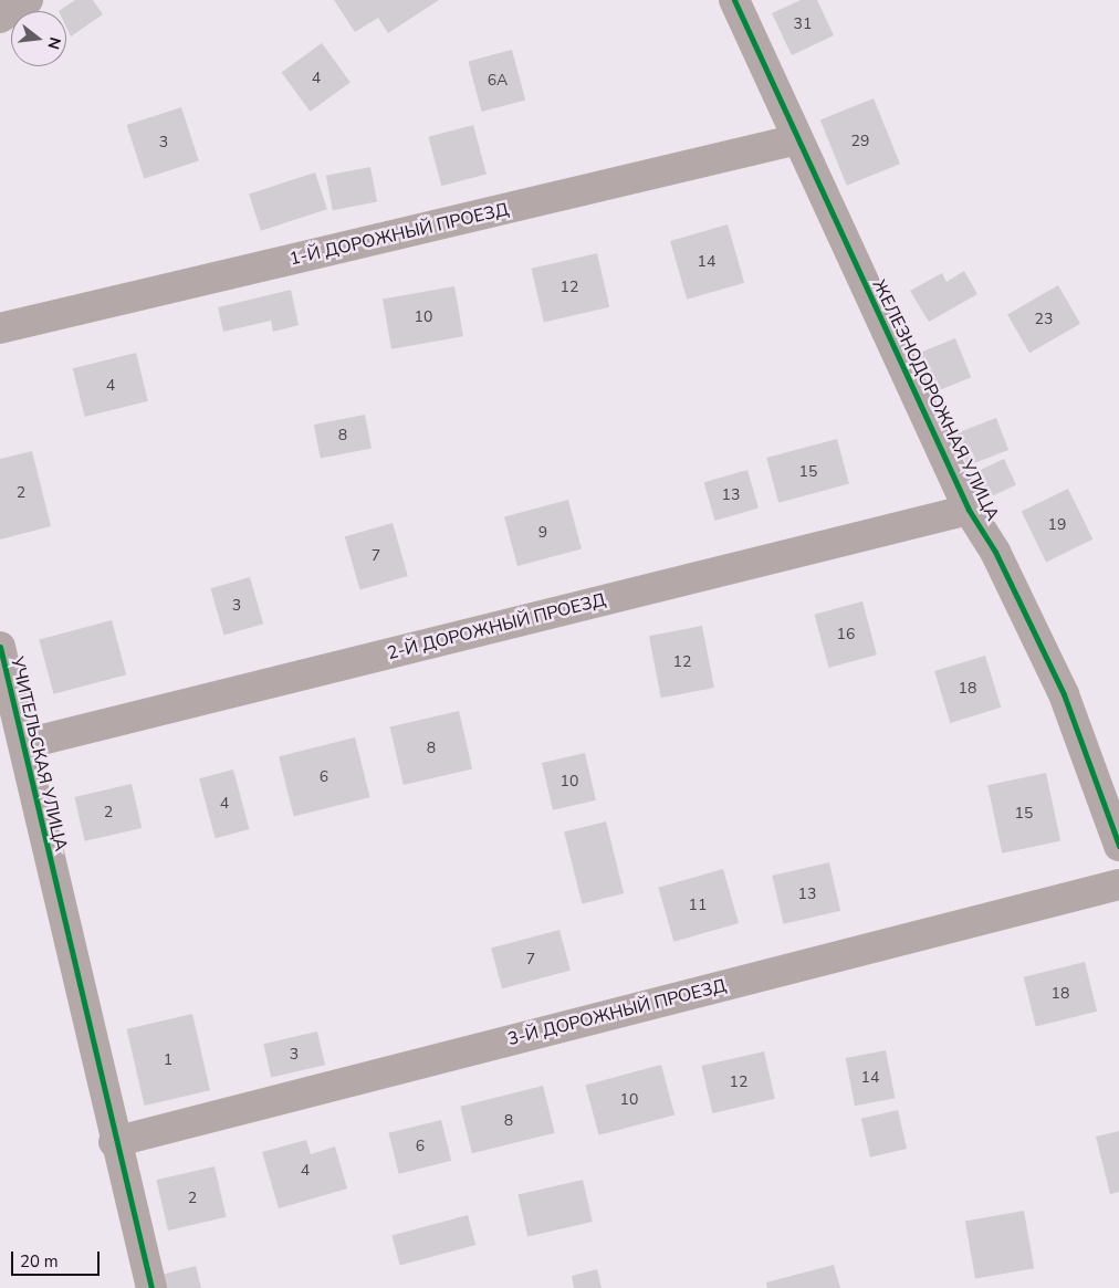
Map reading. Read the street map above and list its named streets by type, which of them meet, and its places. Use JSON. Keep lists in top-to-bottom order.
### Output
{
  "streets": {
    "street": [
      "1-Й ДОРОЖНЫЙ ПРОЕЗД",
      "ЖЕЛЕЗНОДОРОЖНАЯ УЛИЦА",
      "2-Й ДОРОЖНЫЙ ПРОЕЗД",
      "УЧИТЕЛЬСКАЯ УЛИЦА",
      "3-Й ДОРОЖНЫЙ ПРОЕЗД"
    ]
  },
  "crossings": [
    ["1-Й ДОРОЖНЫЙ ПРОЕЗД", "ЖЕЛЕЗНОДОРОЖНАЯ УЛИЦА"],
    ["ЖЕЛЕЗНОДОРОЖНАЯ УЛИЦА", "2-Й ДОРОЖНЫЙ ПРОЕЗД"],
    ["2-Й ДОРОЖНЫЙ ПРОЕЗД", "УЧИТЕЛЬСКАЯ УЛИЦА"],
    ["УЧИТЕЛЬСКАЯ УЛИЦА", "3-Й ДОРОЖНЫЙ ПРОЕЗД"]
  ],
  "house_numbers": [
    "31",
    "4",
    "6А",
    "29",
    "3",
    "14",
    "12",
    "10",
    "23",
    "4",
    "8",
    "15",
    "2",
    "13",
    "19",
    "9",
    "7",
    "3",
    "16",
    "12",
    "18",
    "8",
    "6",
    "10",
    "4",
    "2",
    "15",
    "13",
    "11",
    "7",
    "18",
    "3",
    "1",
    "14",
    "12",
    "10",
    "8",
    "6",
    "4",
    "2"
  ],
  "scale_bar": "20 m",
  "north": "right"
}
